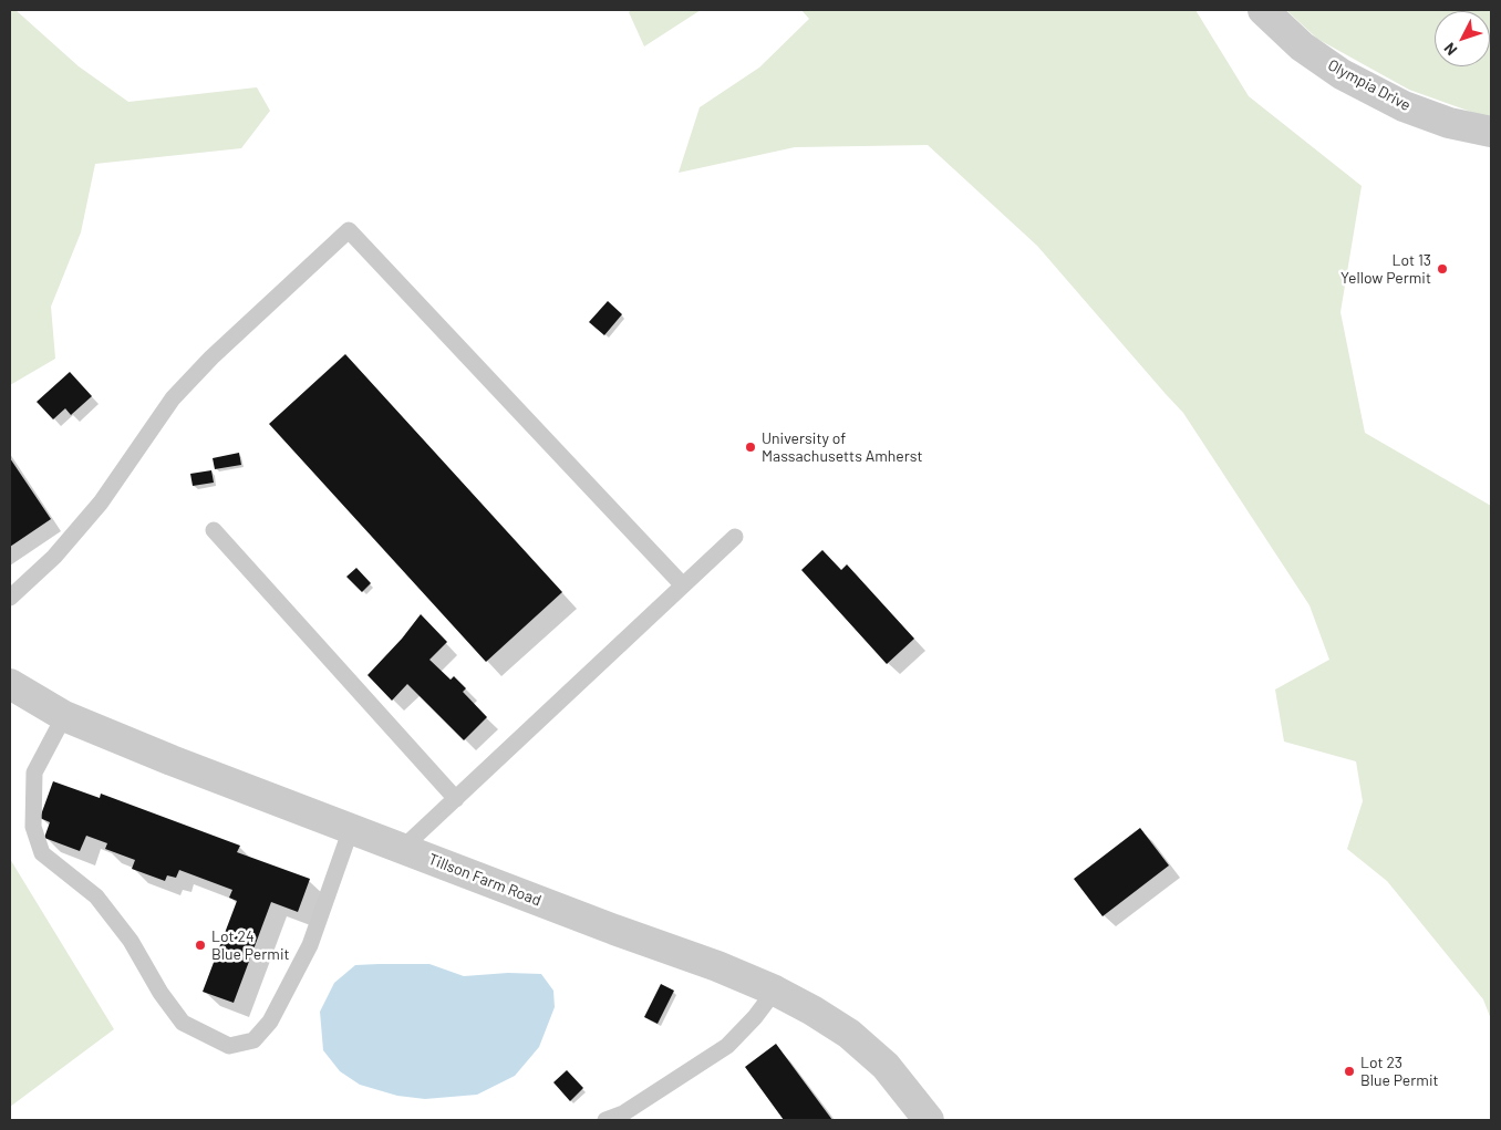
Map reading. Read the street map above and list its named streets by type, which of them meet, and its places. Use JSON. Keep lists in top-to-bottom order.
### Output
{
  "streets": {
    "street": ["Olympia Drive", "Tillson Farm Road"]
  },
  "places": [
    "Lot 13 Yellow Permit",
    "University of Massachusetts Amherst",
    "Lot 24 Blue Permit",
    "Lot 23 Blue Permit"
  ],
  "north": "bottom left"
}
